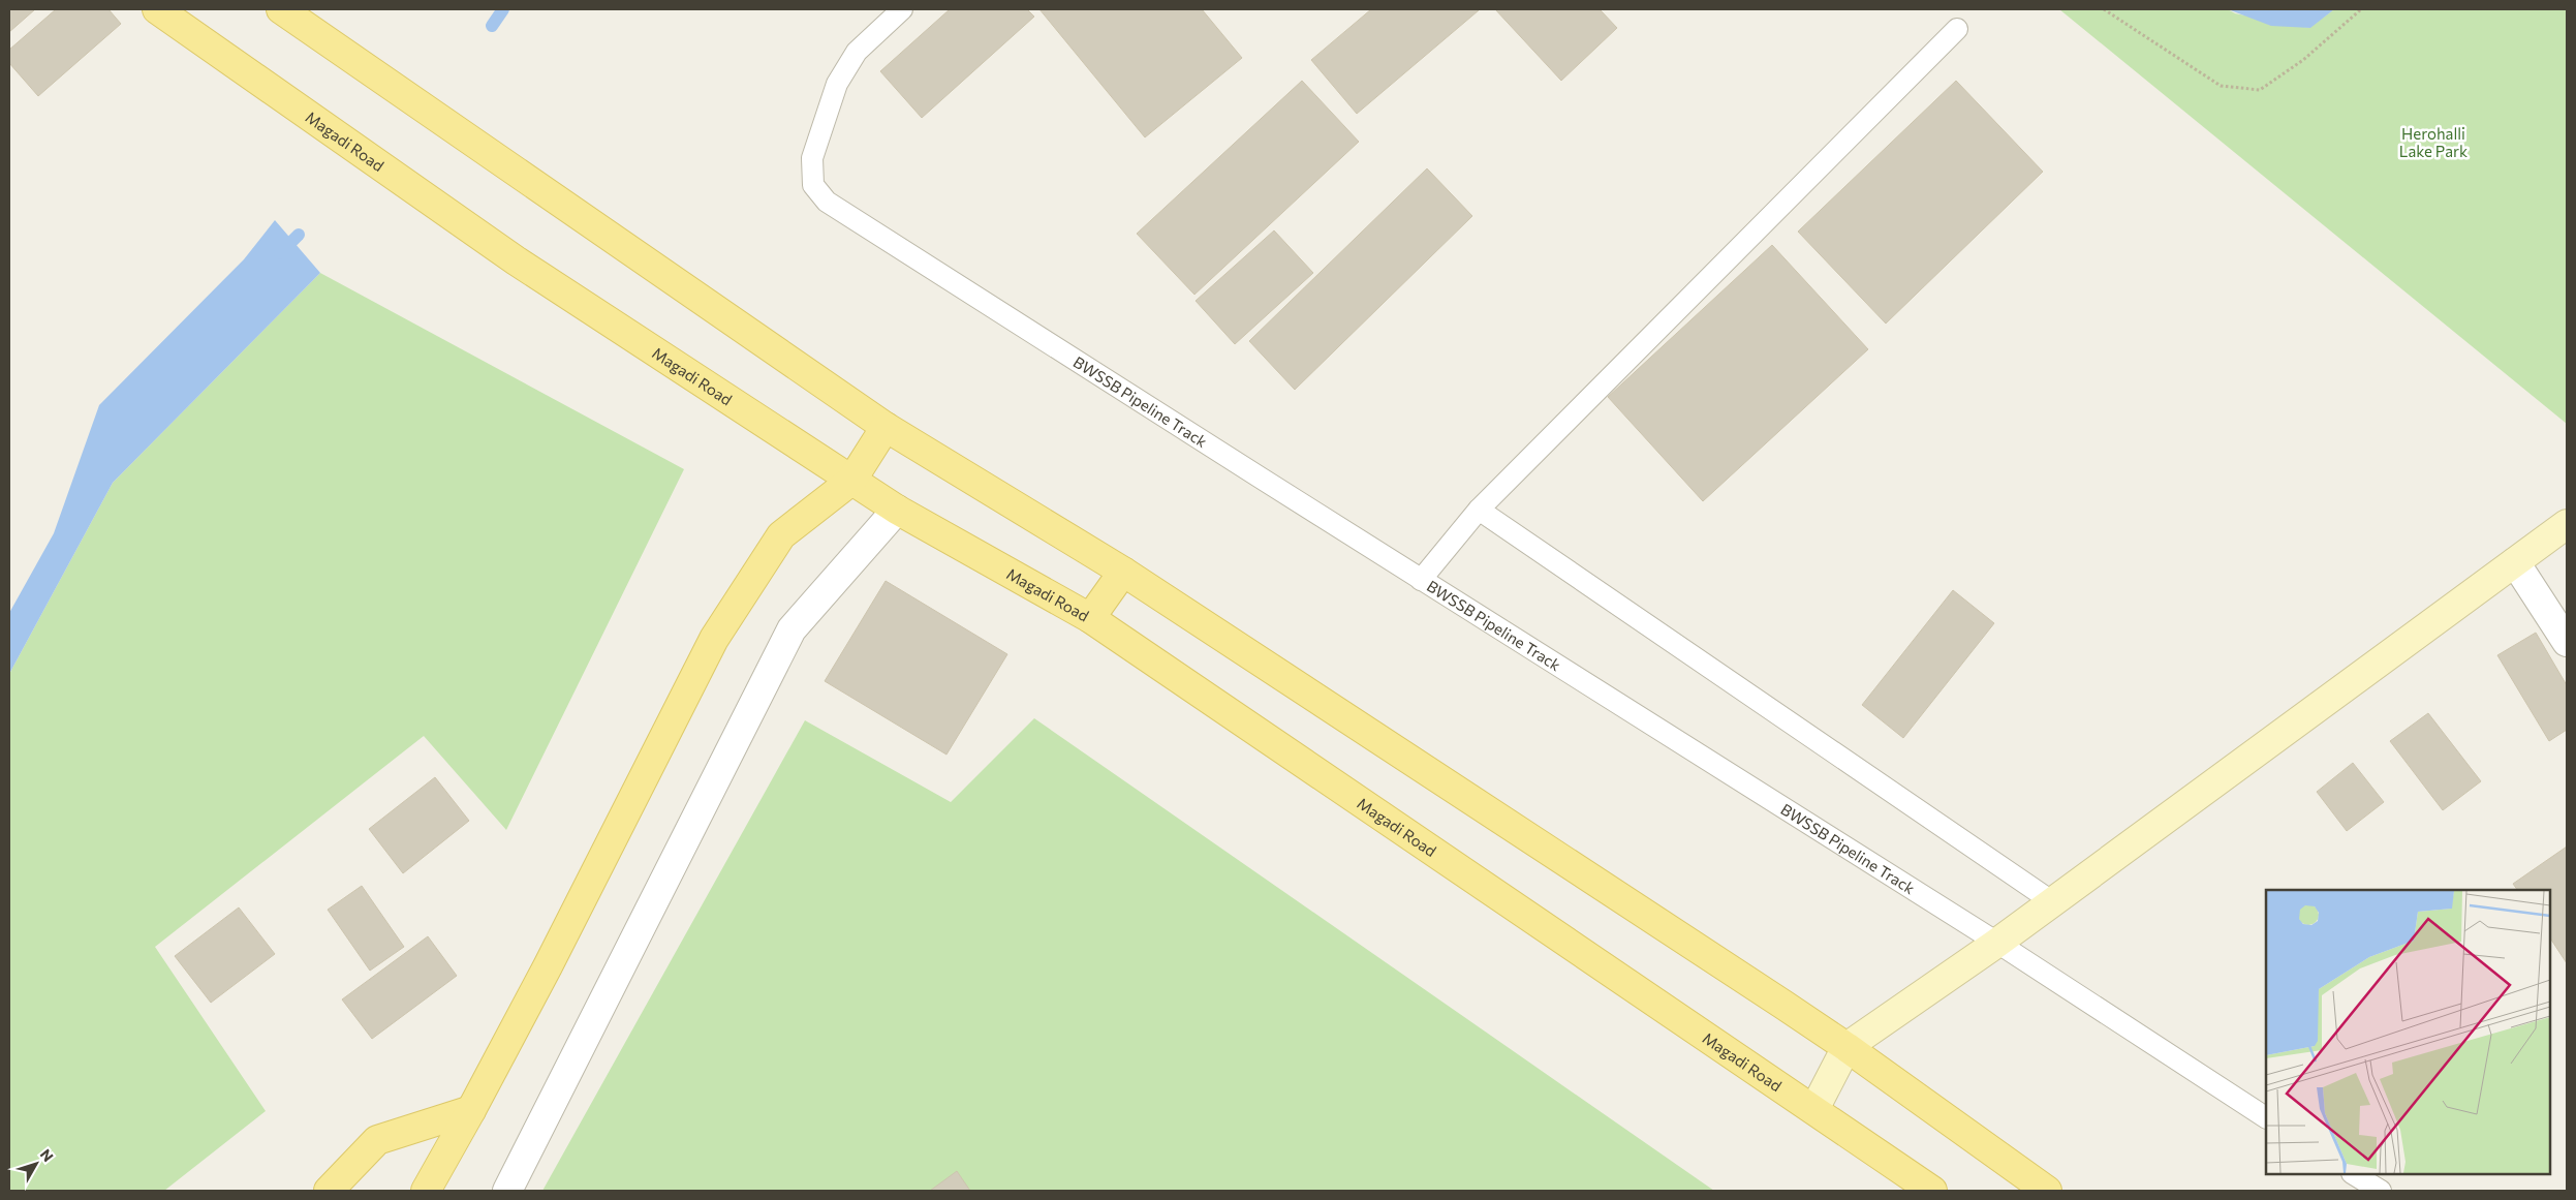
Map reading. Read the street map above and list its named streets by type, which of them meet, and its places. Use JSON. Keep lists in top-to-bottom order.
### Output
{
  "streets": {
    "main road": ["Magadi Road"],
    "lane": ["BWSSB Pipeline Track"]
  },
  "parks": ["Herohalli Lake Park"],
  "north": "top right"
}
